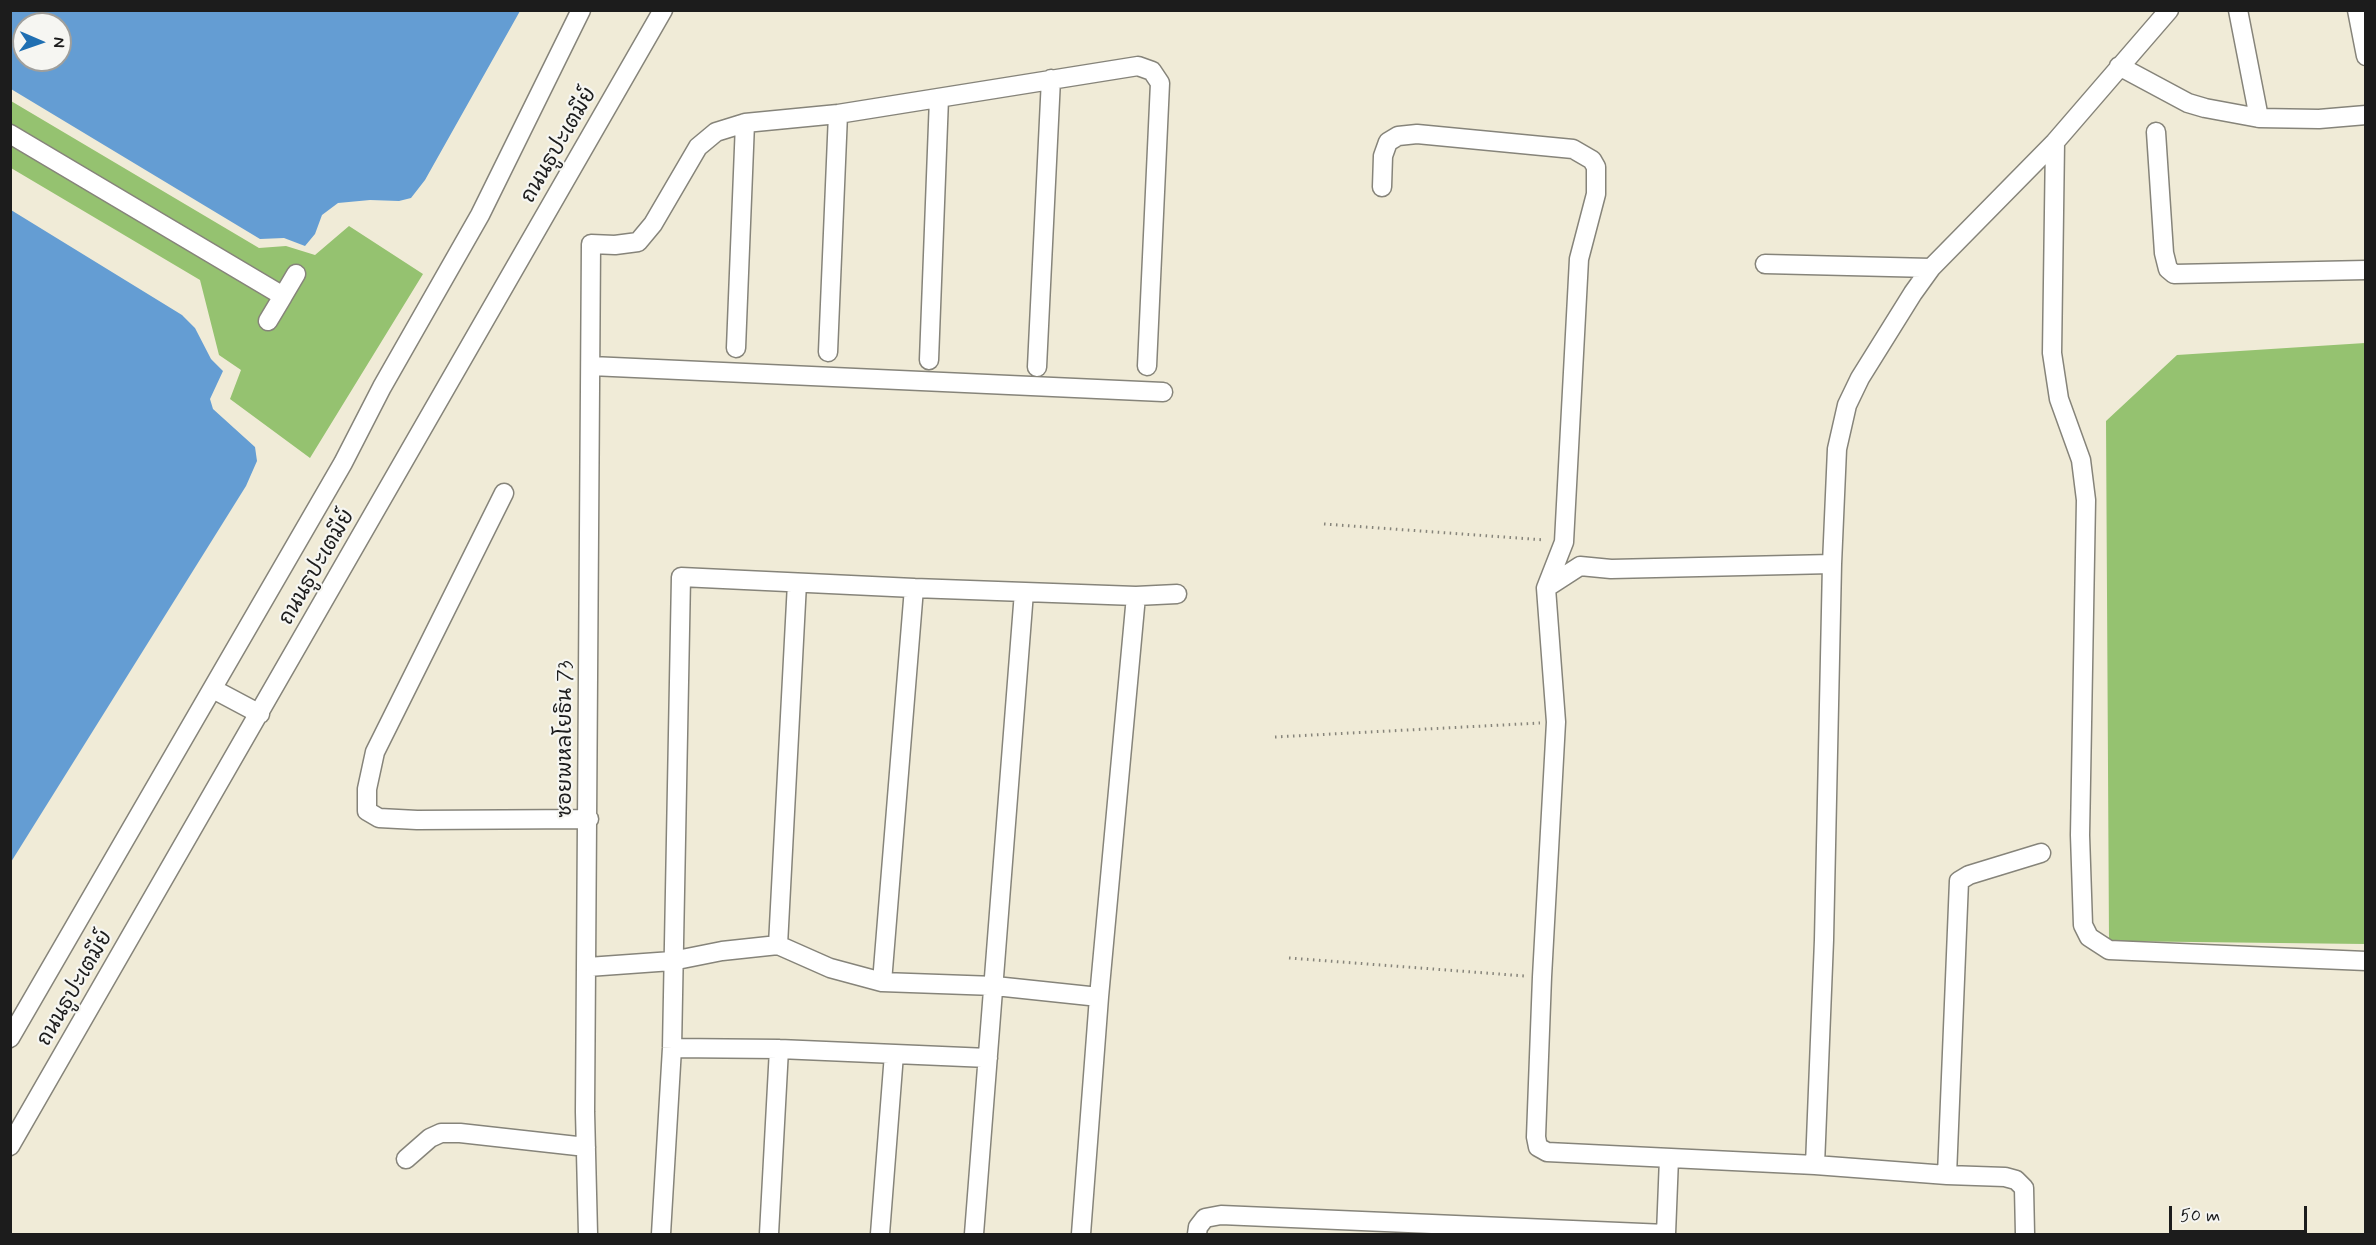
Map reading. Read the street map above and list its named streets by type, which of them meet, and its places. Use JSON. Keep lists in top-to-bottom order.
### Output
{
  "streets": {
    "street": ["ถนนธูปะเตมีย์", "ซอยพหลโยธิน 73"]
  },
  "scale_bar": "50 m",
  "north": "right"
}
